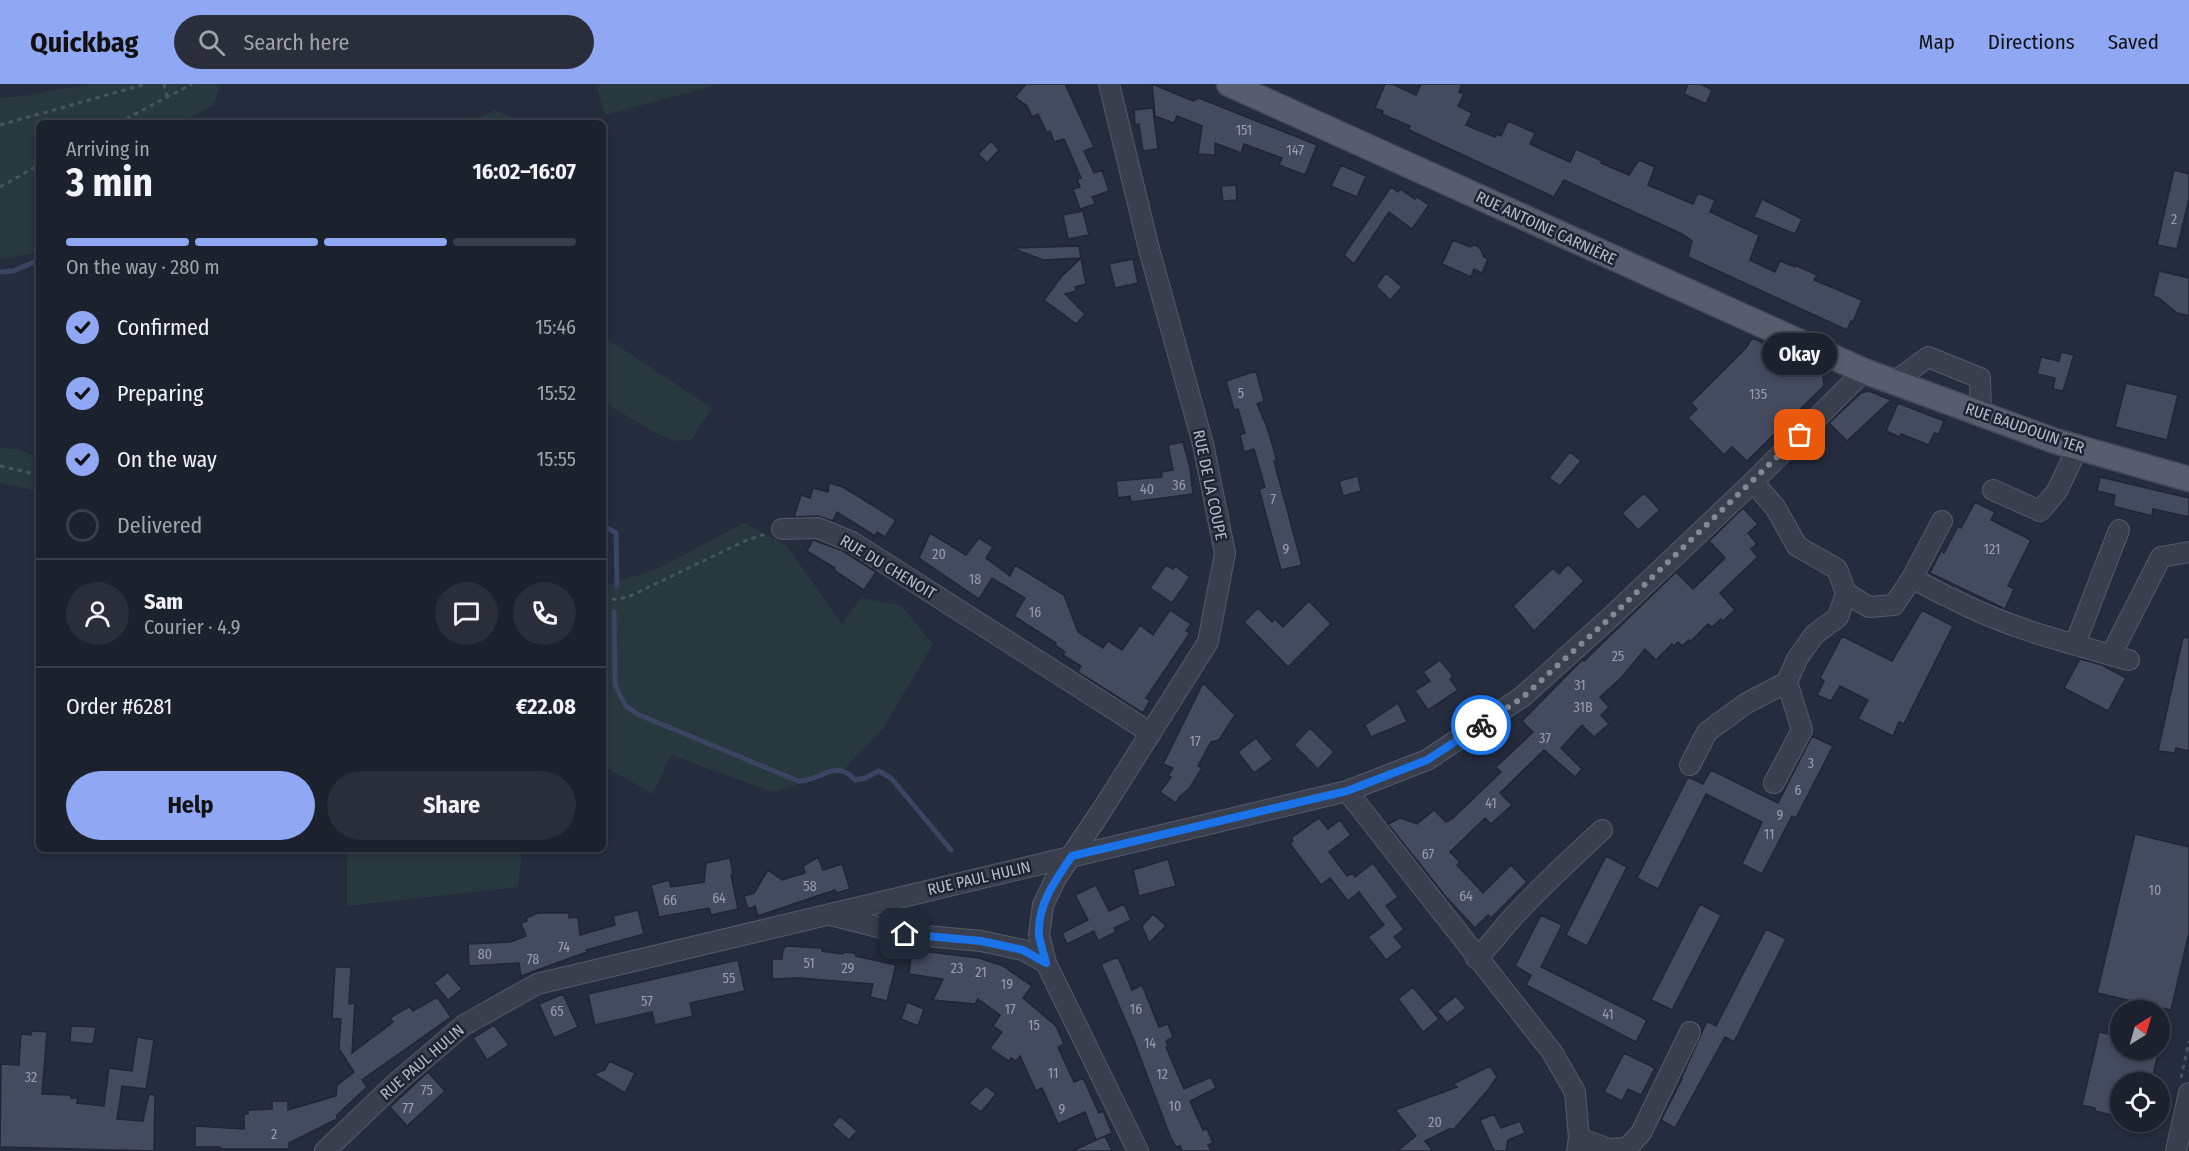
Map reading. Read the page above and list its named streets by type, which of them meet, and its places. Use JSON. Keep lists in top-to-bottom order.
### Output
{
  "streets": {
    "main road": ["RUE ANTOINE CARNIÈRE", "RUE BAUDOUIN 1ER"],
    "street": ["RUE DE LA COUPE", "RUE DU CHENOIT", "RUE PAUL HULIN"]
  },
  "crossings": [
    ["RUE ANTOINE CARNIÈRE", "RUE BAUDOUIN 1ER"],
    ["RUE ANTOINE CARNIÈRE", "RUE PAUL HULIN"],
    ["RUE BAUDOUIN 1ER", "RUE PAUL HULIN"],
    ["RUE DE LA COUPE", "RUE DU CHENOIT"],
    ["RUE DE LA COUPE", "RUE PAUL HULIN"]
  ],
  "places": ["Okay"],
  "house_numbers": [
    "151",
    "147",
    "2",
    "5",
    "135",
    "36",
    "40",
    "7",
    "9",
    "121",
    "20",
    "18",
    "16",
    "25",
    "31",
    "31B",
    "37",
    "17",
    "3",
    "6",
    "41",
    "9",
    "11",
    "67",
    "58",
    "10",
    "64",
    "64",
    "66",
    "74",
    "80",
    "78",
    "51",
    "29",
    "23",
    "21",
    "55",
    "19",
    "57",
    "17",
    "16",
    "65",
    "41",
    "15",
    "14",
    "11",
    "12",
    "32",
    "75",
    "10",
    "77",
    "9",
    "20",
    "2"
  ],
  "north": "top right",
  "page": {
    "header": "Quickbag",
    "search": "Search here",
    "nav": ["Map", "Directions", "Saved"],
    "heading": ["3 min", "Arriving in", "16:02–16:07"],
    "panel": [
      "Sam",
      "Courier · 4.9",
      "Order #6281",
      "€22.08"
    ],
    "bar": "On the way · 280 m",
    "list": [
      ["Confirmed", "15:46"],
      ["Preparing", "15:52"],
      ["On the way", "15:55"],
      "Delivered"
    ],
    "bubble": "Okay",
    "buttons": ["Help", "Share"]
  }
}
